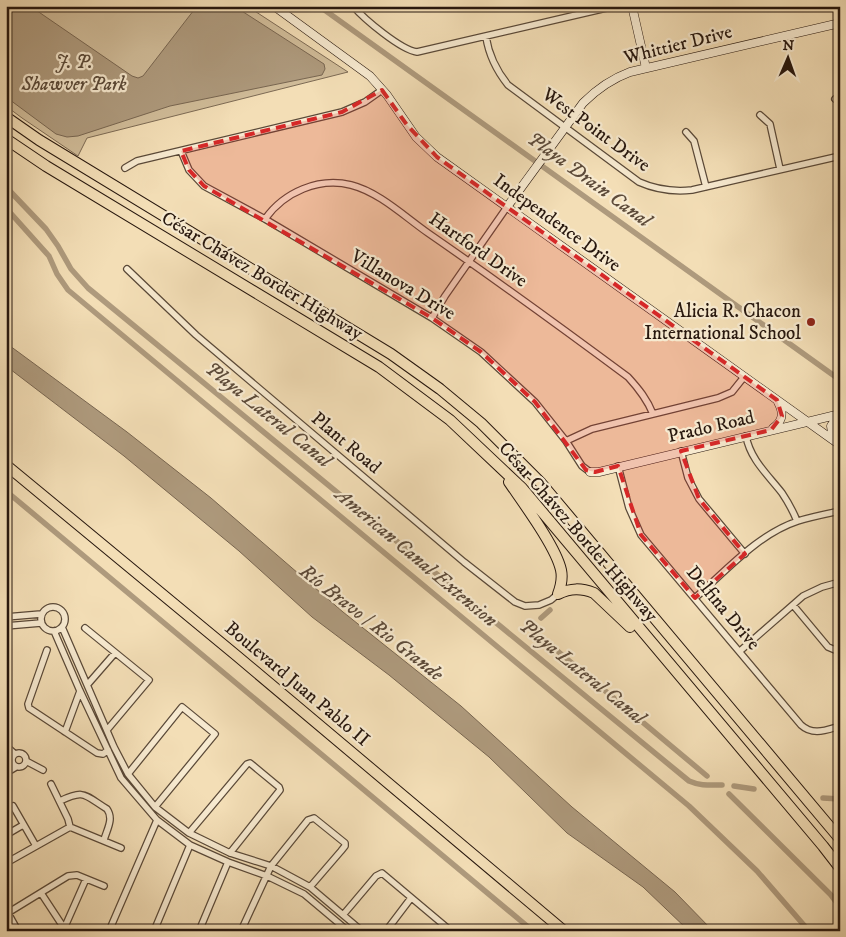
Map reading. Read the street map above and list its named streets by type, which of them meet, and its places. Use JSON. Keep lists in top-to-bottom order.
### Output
{
  "streets": {
    "highway": ["César Chávez Border Highway", "Boulevard Juan Pablo II"],
    "street": [
      "Whittier Drive",
      "West Point Drive",
      "Independence Drive",
      "Hartford Drive",
      "Villanova Drive",
      "Prado Road",
      "Plant Road",
      "Delfina Drive"
    ]
  },
  "crossings": [
    ["Whittier Drive", "West Point Drive"],
    ["Whittier Drive", "Independence Drive"],
    ["Whittier Drive", "Hartford Drive"],
    ["Whittier Drive", "Villanova Drive"],
    ["Independence Drive", "Prado Road"],
    ["Hartford Drive", "Villanova Drive"],
    ["Villanova Drive", "Prado Road"],
    ["Prado Road", "Delfina Drive"]
  ],
  "water": [
    "Playa Drain Canal",
    "Playa Lateral Canal",
    "American Canal Extension",
    "Río Bravo / Rio Grande"
  ],
  "parks": ["J. P. Shawver Park"],
  "places": ["Alicia R. Chacon International School"],
  "north": "top"
}
